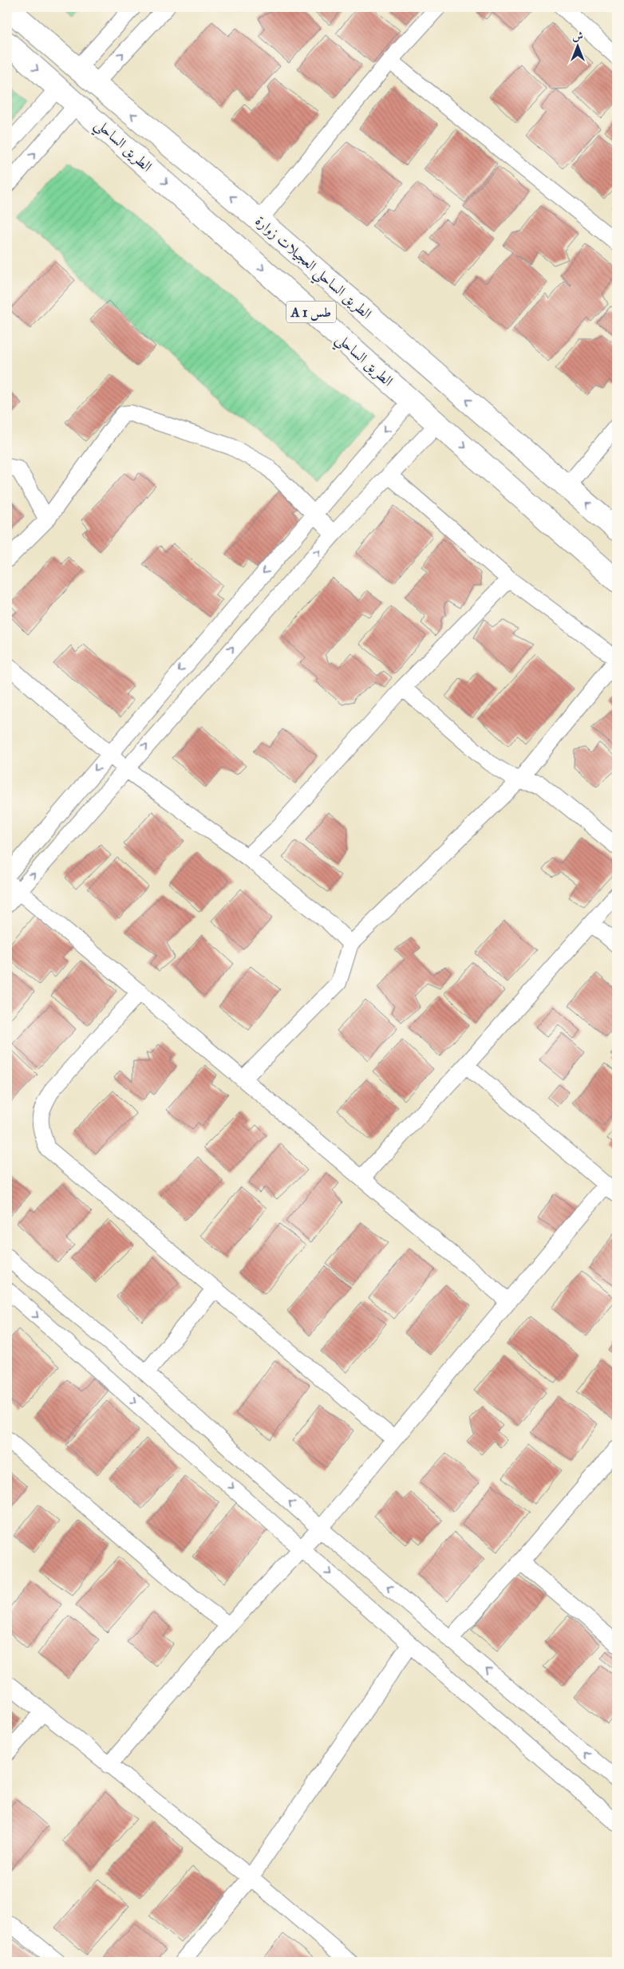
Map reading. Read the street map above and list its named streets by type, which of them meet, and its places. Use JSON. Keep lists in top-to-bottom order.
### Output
{
  "streets": {
    "highway": ["الطريق الساحلي", "الطريق الساحلي العجيلات زوارة", "A 1 طس"]
  },
  "one_way": ["الطريق الساحلي", "الطريق الساحلي العجيلات زوارة"],
  "north": "top"
}
